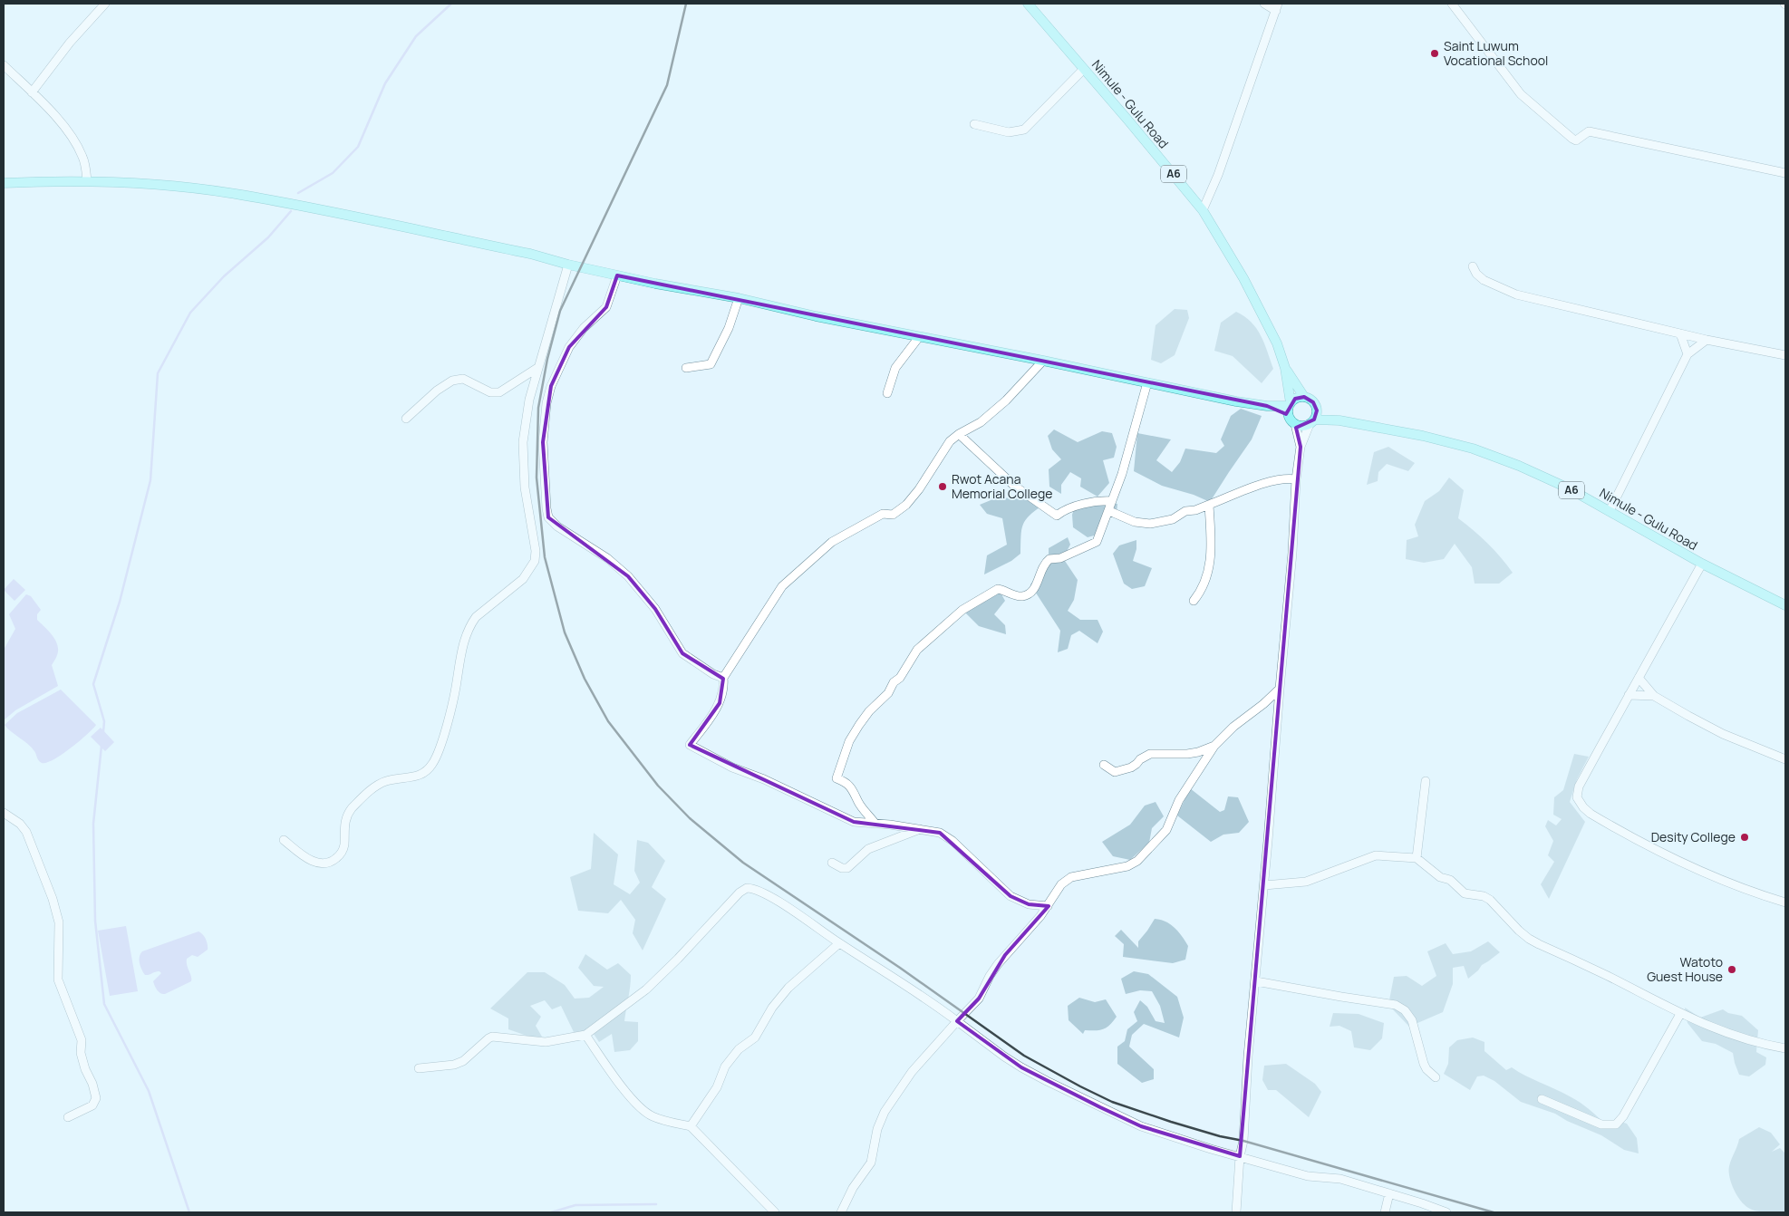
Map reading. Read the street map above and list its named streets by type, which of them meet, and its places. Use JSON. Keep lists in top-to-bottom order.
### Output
{
  "streets": {
    "main road": ["Nimule - Gulu Road", "A6"]
  },
  "crossings": [
    ["Nimule - Gulu Road", "A6"]
  ],
  "places": [
    "Saint Luwum Vocational School",
    "Rwot Acana Memorial College",
    "Desity College",
    "Watoto Guest House"
  ]
}
